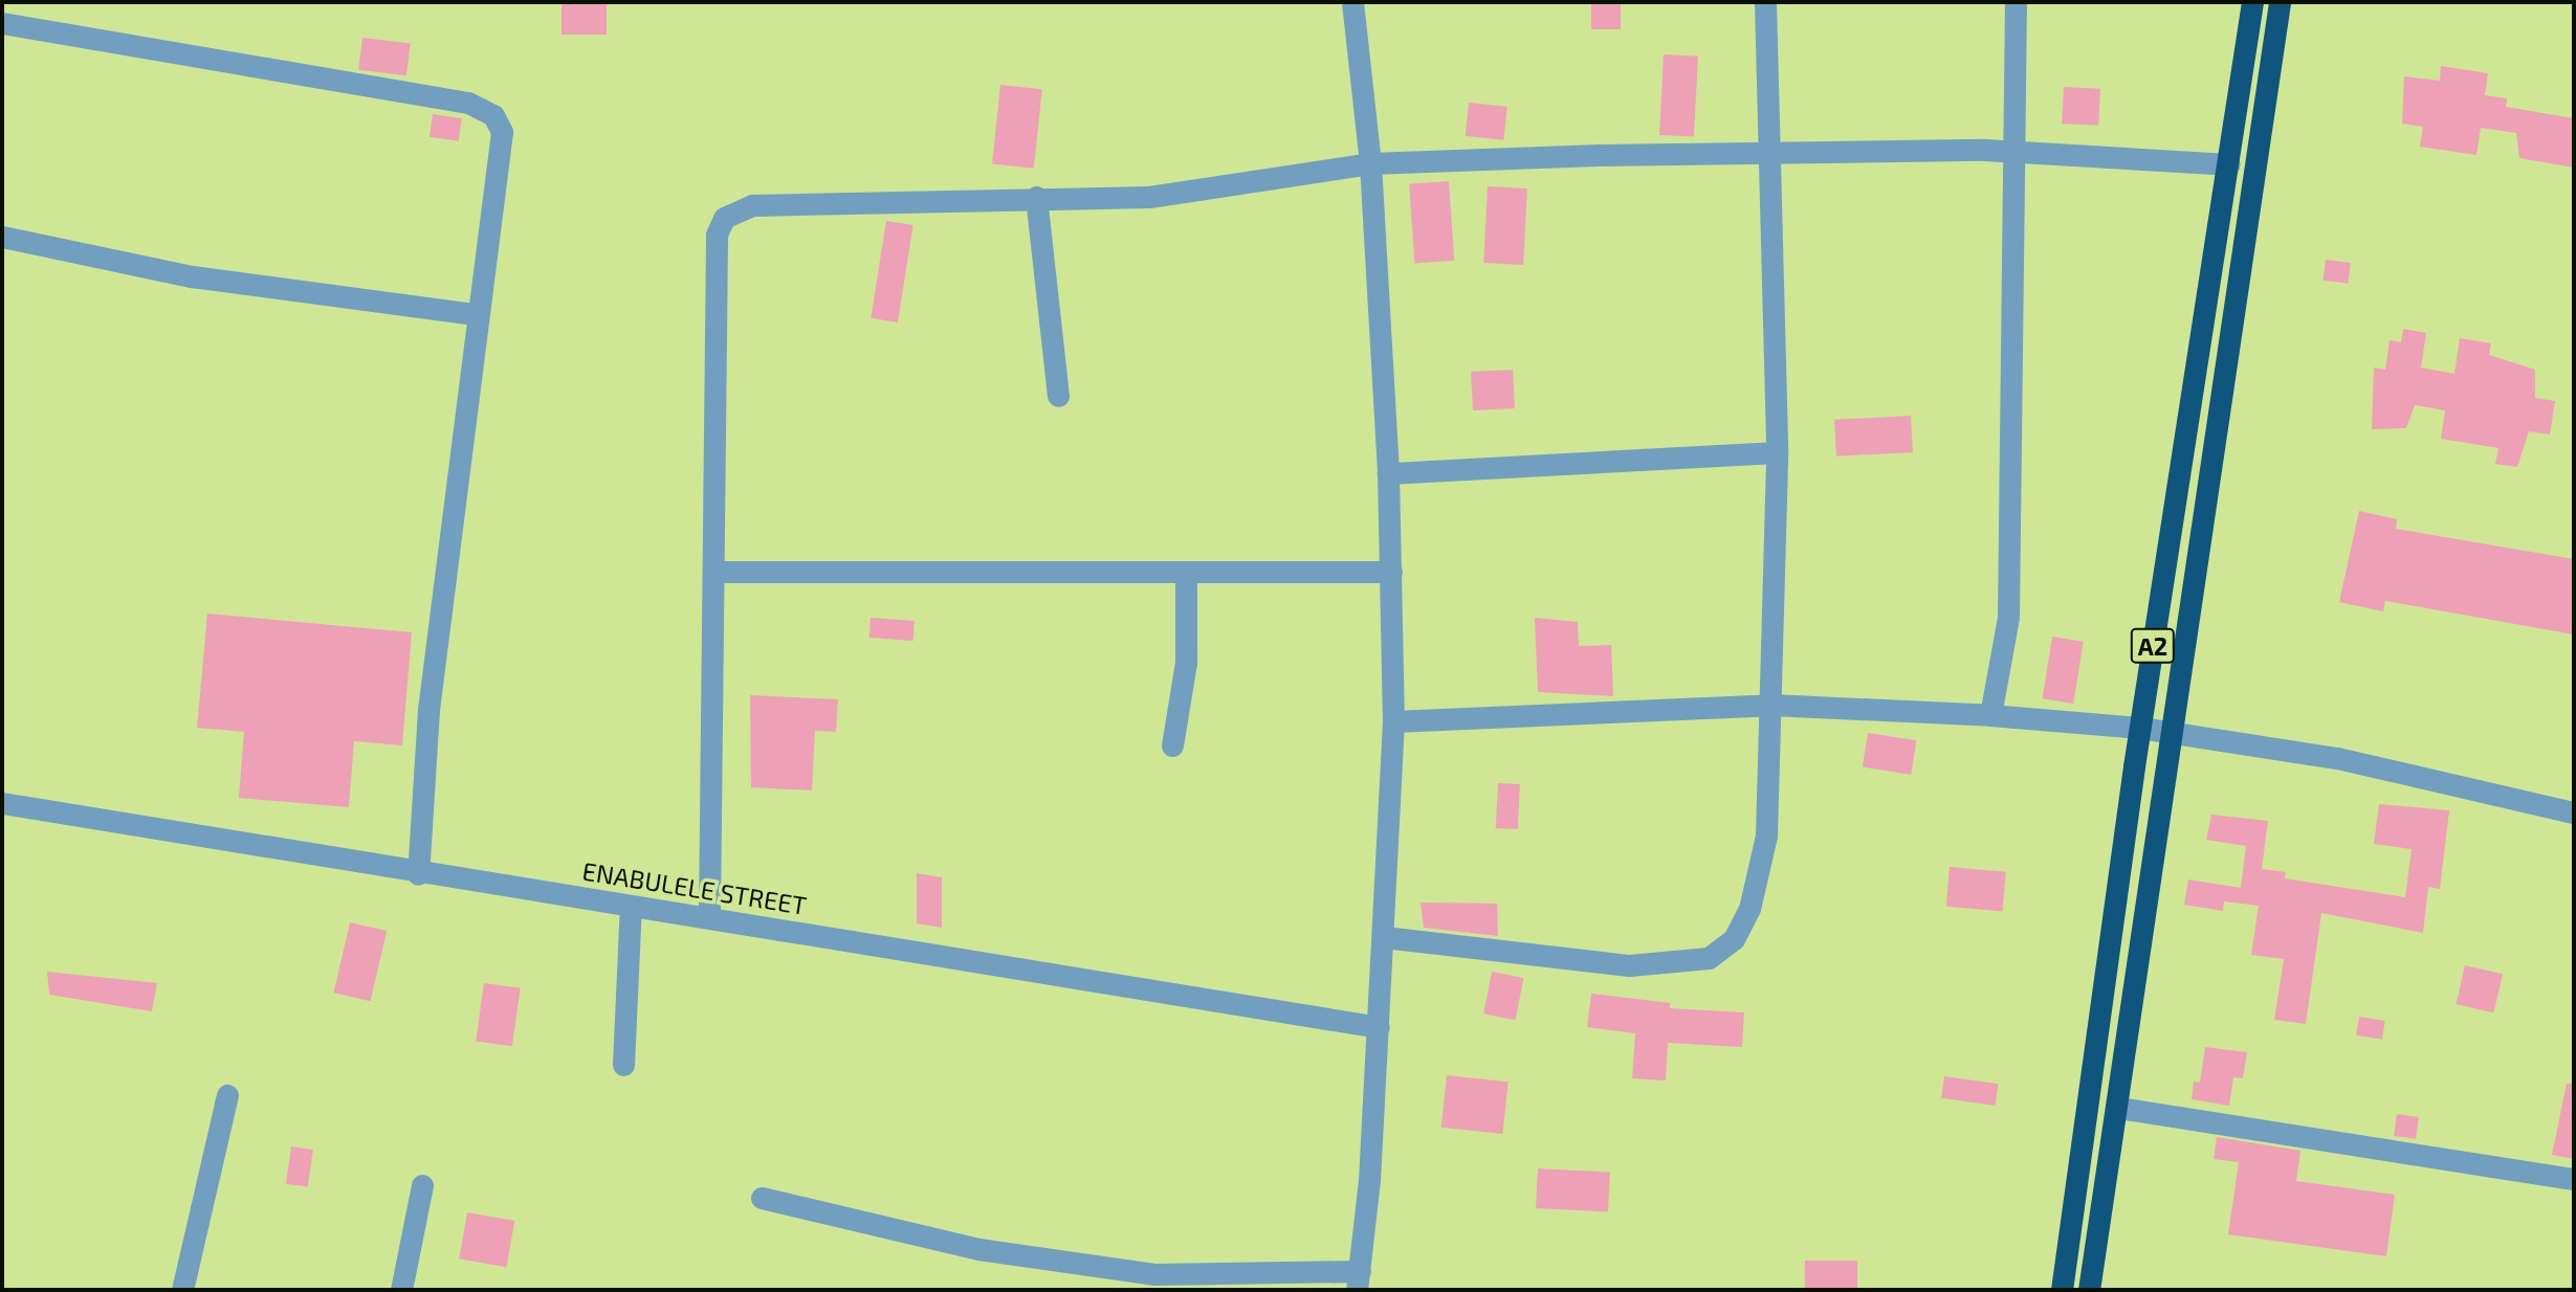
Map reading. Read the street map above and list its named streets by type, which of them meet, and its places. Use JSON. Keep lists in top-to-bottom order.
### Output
{
  "streets": {
    "highway": ["A2"],
    "street": ["ENABULELE STREET"]
  }
}
